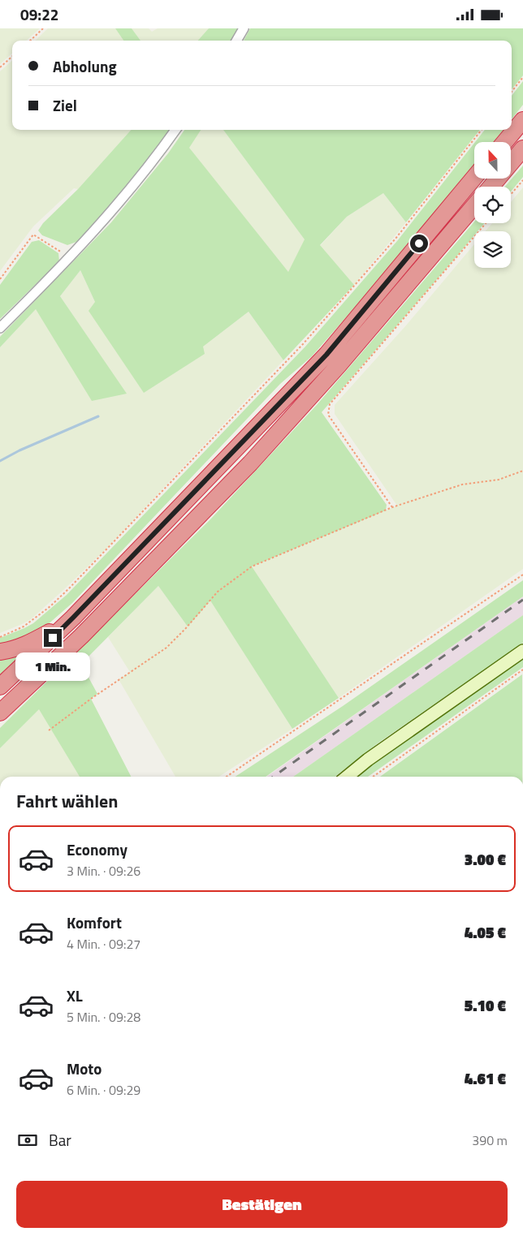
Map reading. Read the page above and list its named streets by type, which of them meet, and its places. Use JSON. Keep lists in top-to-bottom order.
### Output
{
  "north": "top",
  "page": {
    "status": "09:22",
    "banner": ["Abholung", "Ziel"],
    "bubble": "1 Min.",
    "heading": "Fahrt wählen",
    "list": [
      {
        "name": "Economy",
        "note": "3 Min. · 09:26",
        "value": "3.00 €"
      },
      {
        "name": "Komfort",
        "note": "4 Min. · 09:27",
        "value": "4.05 €"
      },
      {
        "name": "XL",
        "note": "5 Min. · 09:28",
        "value": "5.10 €"
      },
      {
        "name": "Moto",
        "note": "6 Min. · 09:29",
        "value": "4.61 €"
      }
    ],
    "pay": ["Bar", "390 m"],
    "buttons": "Bestätigen"
  }
}
